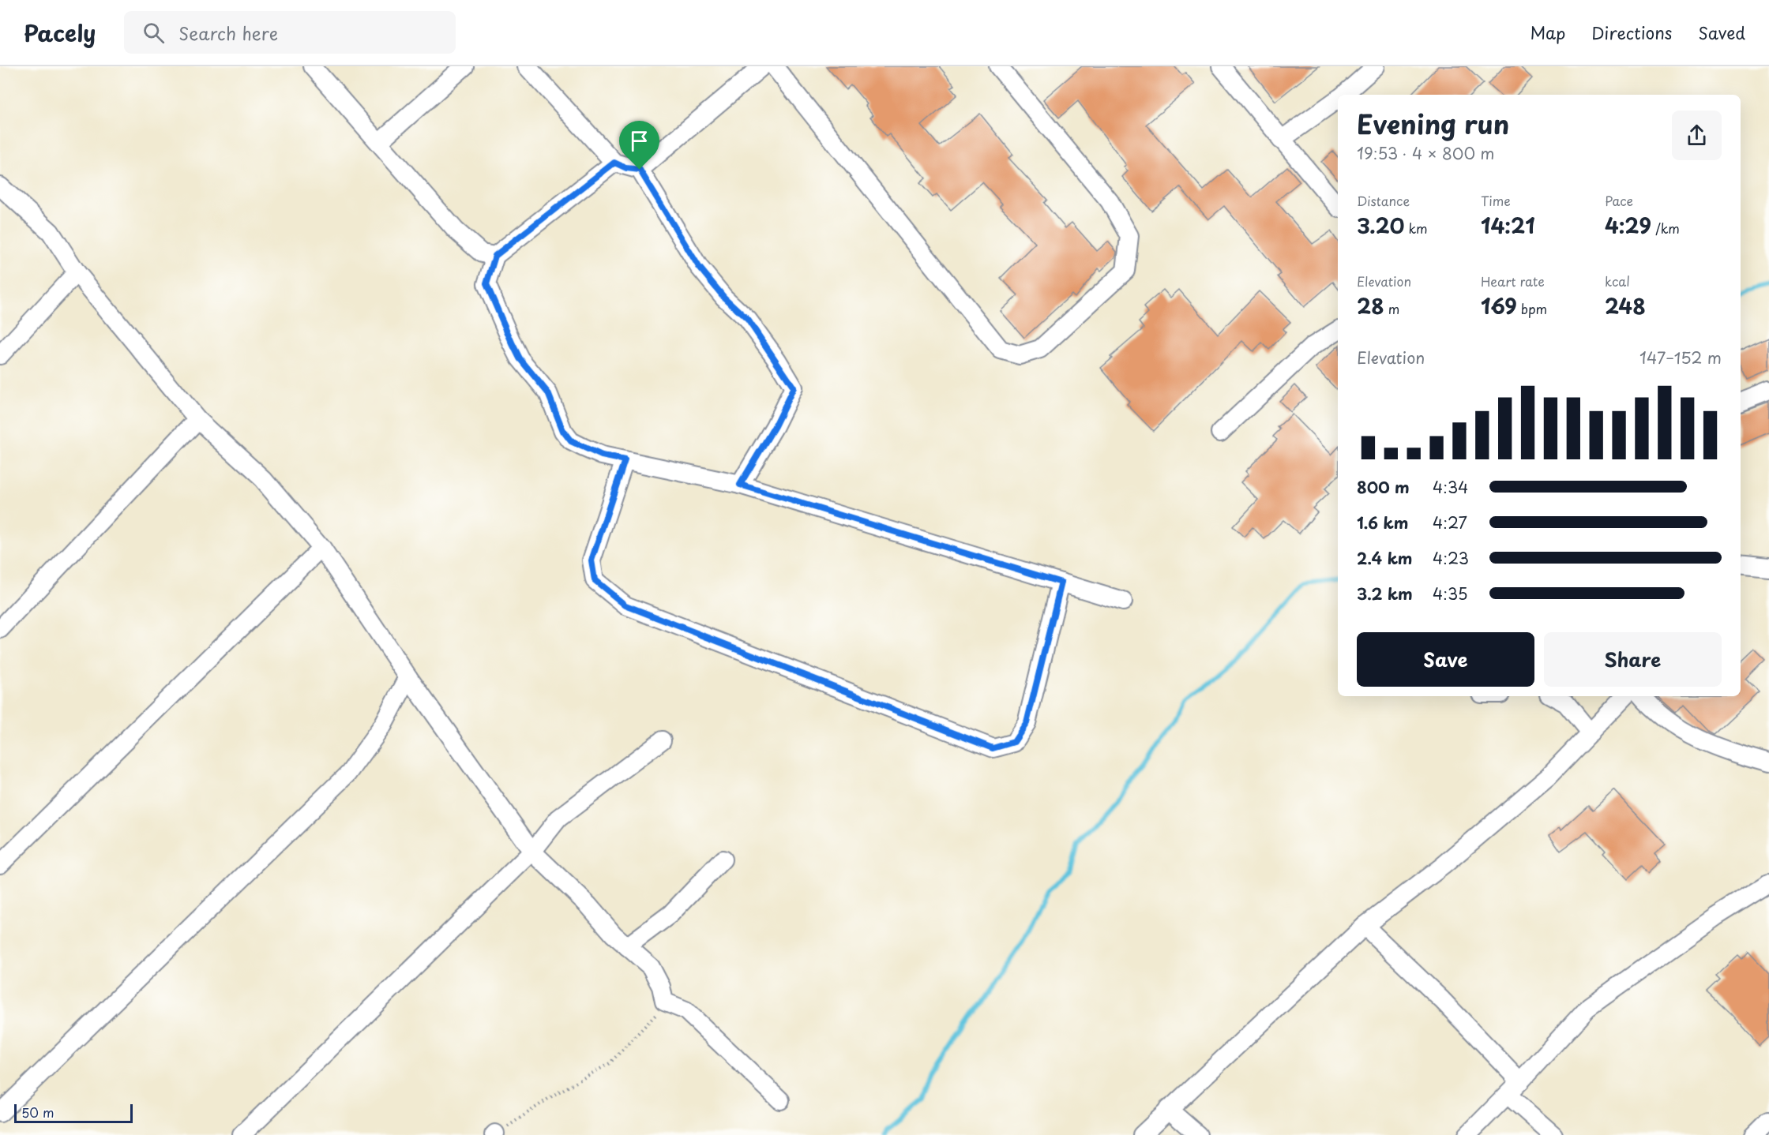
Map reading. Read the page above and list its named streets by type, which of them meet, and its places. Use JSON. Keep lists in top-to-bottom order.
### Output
{
  "scale_bar": "50 m",
  "page": {
    "header": "Pacely",
    "search": "Search here",
    "nav": ["Map", "Directions", "Saved"],
    "heading": ["Evening run", "19:53 · 4 × 800 m"],
    "stats": [
      ["Distance", "3.20 km"],
      ["Time", "14:21"],
      ["Pace", "4:29 /km"],
      ["Elevation", "28 m"],
      ["Heart rate", "169 bpm"],
      ["kcal", "248"]
    ],
    "chart": ["Elevation", "147–152 m"],
    "list": [
      {
        "name": "800 m",
        "note": "4:34"
      },
      {
        "name": "1.6 km",
        "note": "4:27"
      },
      {
        "name": "2.4 km",
        "note": "4:23"
      },
      {
        "name": "3.2 km",
        "note": "4:35"
      }
    ],
    "buttons": ["Save", "Share"],
    "scale": "50 m"
  }
}
